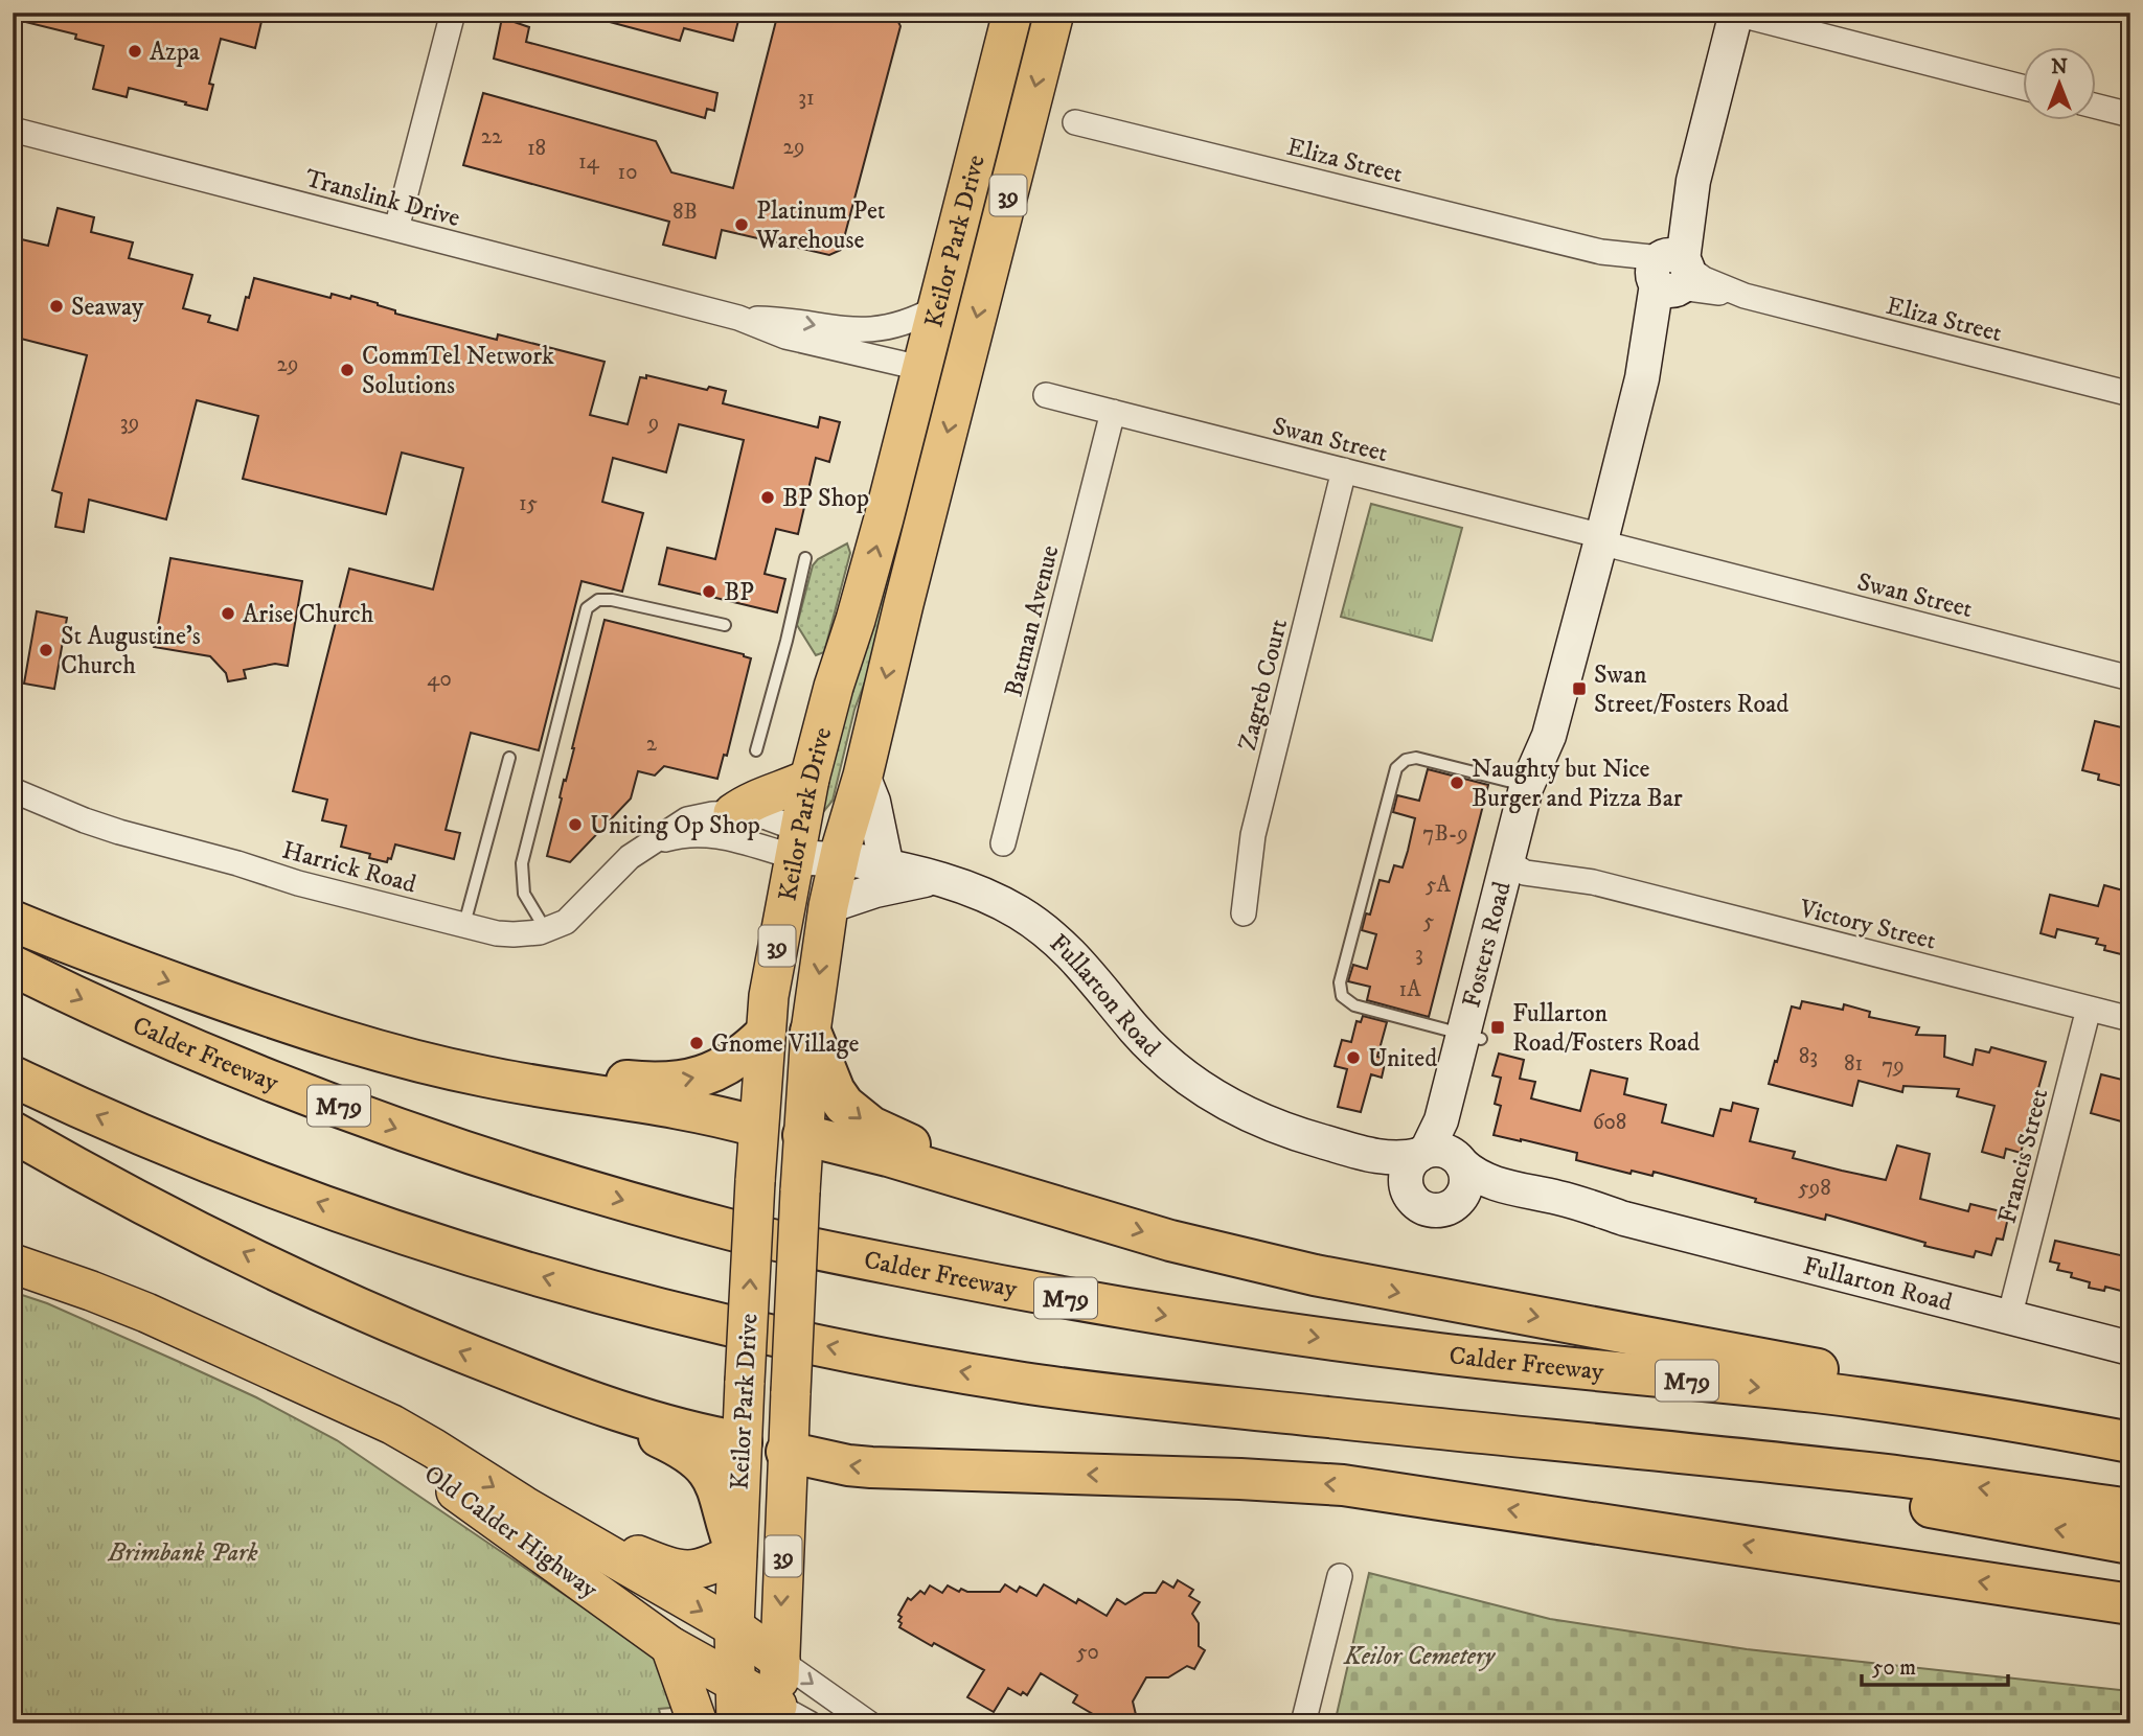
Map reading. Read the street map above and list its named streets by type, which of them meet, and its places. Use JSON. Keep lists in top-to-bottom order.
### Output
{
  "streets": {
    "highway": ["Calder Freeway", "M79"],
    "main road": [
      "39",
      "Keilor Park Drive",
      "Fosters Road",
      "Fullarton Road",
      "Old Calder Highway"
    ],
    "street": [
      "Eliza Street",
      "Translink Drive",
      "Swan Street",
      "Batman Avenue",
      "Zagreb Court",
      "Harrick Road",
      "Victory Street",
      "Francis Street"
    ]
  },
  "crossings": [
    ["Eliza Street", "Fosters Road"],
    ["Translink Drive", "Keilor Park Drive"],
    ["Keilor Park Drive", "Harrick Road"],
    ["Keilor Park Drive", "Fullarton Road"],
    ["Keilor Park Drive", "Old Calder Highway"],
    ["Swan Street", "Batman Avenue"],
    ["Swan Street", "Zagreb Court"],
    ["Swan Street", "Fosters Road"],
    ["Harrick Road", "Fullarton Road"],
    ["Victory Street", "Fosters Road"],
    ["Victory Street", "Francis Street"],
    ["Fosters Road", "Fullarton Road"],
    ["Fullarton Road", "Francis Street"]
  ],
  "parks": ["Brimbank Park", "Keilor Cemetery"],
  "places": {
    "other": [
      "Azpa",
      "Platinum Pet Warehouse",
      "Seaway",
      "CommTel Network Solutions",
      "BP Shop",
      "BP",
      "Arise Church",
      "St Augustine's Church",
      "Naughty but Nice Burger and Pizza Bar",
      "Uniting Op Shop",
      "Gnome Village",
      "United"
    ],
    "transit": ["Swan Street/Fosters Road", "Fullarton Road/Fosters Road"]
  },
  "house_numbers": [
    "31",
    "22",
    "29",
    "18",
    "14",
    "10",
    "8B",
    "29",
    "39",
    "9",
    "15",
    "40",
    "2",
    "7B-9",
    "5A",
    "5",
    "3",
    "1A",
    "83",
    "81",
    "79",
    "608",
    "598",
    "50"
  ],
  "scale_bar": "50 m",
  "north": "top"
}
